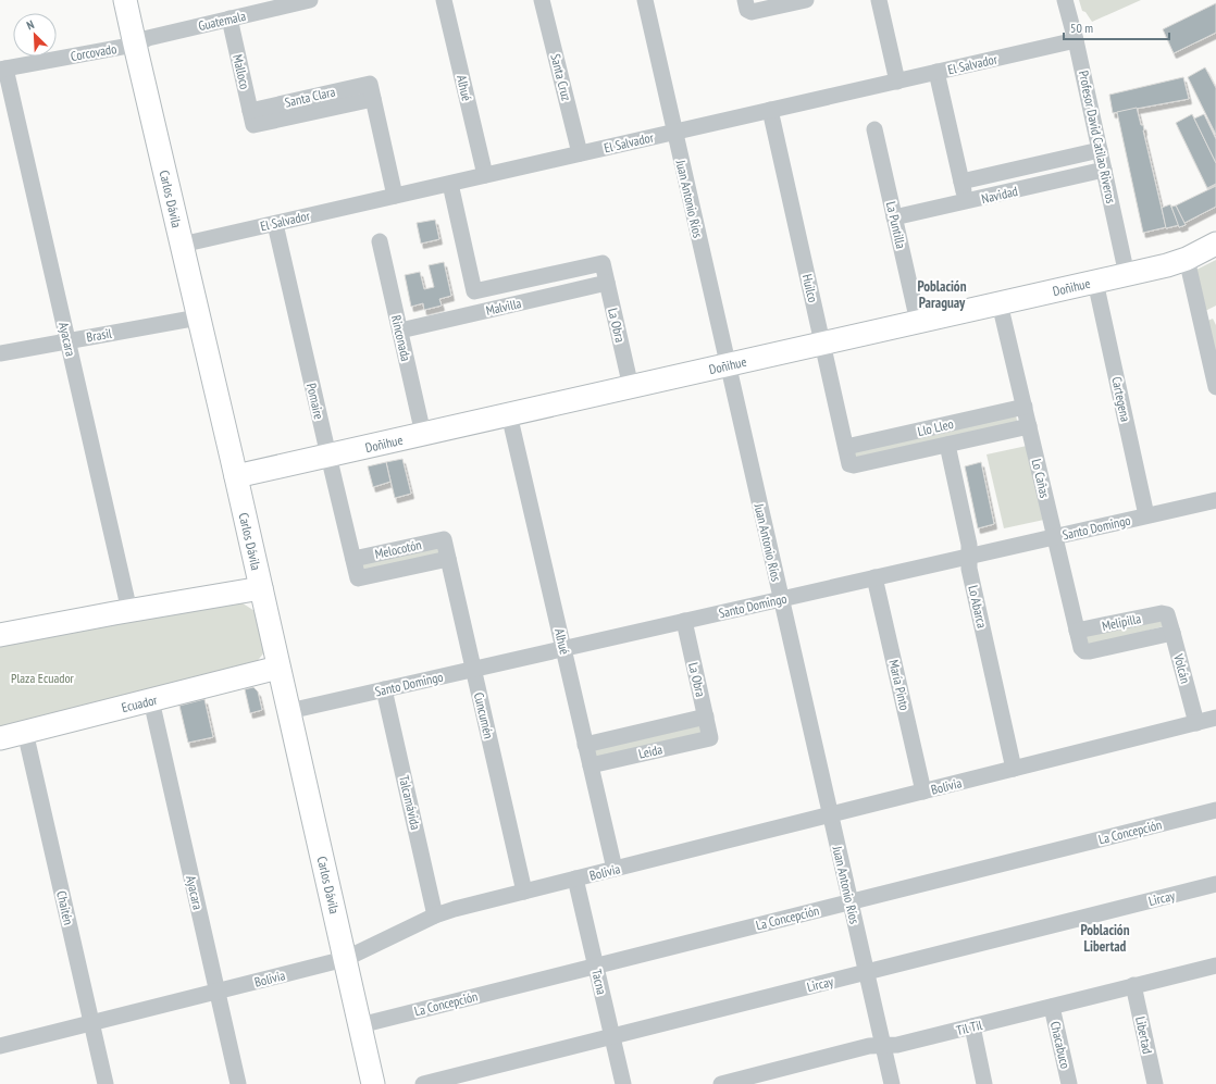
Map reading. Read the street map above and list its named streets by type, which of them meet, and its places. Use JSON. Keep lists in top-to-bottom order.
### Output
{
  "streets": {
    "street": [
      "Guatemala",
      "Corcovado",
      "El Salvador",
      "Malloco",
      "Santa Cruz",
      "Alhué",
      "Santa Clara",
      "Profesor David Catilao Riveros",
      "Navidad",
      "Carlos Dávila",
      "Juan Antonio Ríos",
      "La Puntilla",
      "Doñihue",
      "Huilco",
      "Malvilla",
      "La Obra",
      "Brasil",
      "Rinconada",
      "Ayacara",
      "Cartegena",
      "Pomaire",
      "Llo Lleo",
      "Lo Cañas",
      "Santo Domingo",
      "Melocotón",
      "Lo Abarca",
      "Melipilla",
      "Volcán",
      "María Pinto",
      "Ecuador",
      "Cuncumén",
      "Leida",
      "Bolivia",
      "Talcamávida",
      "La Concepción",
      "Lircay",
      "Chaitén",
      "Tacna",
      "Til Til",
      "Libertad",
      "Chacabuco"
    ]
  },
  "crossings": [
    ["Guatemala", "Corcovado"],
    ["Guatemala", "Malloco"],
    ["Guatemala", "Carlos Dávila"],
    ["Corcovado", "Carlos Dávila"],
    ["Corcovado", "Ayacara"],
    ["El Salvador", "Santa Cruz"],
    ["El Salvador", "Alhué"],
    ["El Salvador", "Santa Clara"],
    ["El Salvador", "Profesor David Catilao Riveros"],
    ["El Salvador", "Carlos Dávila"],
    ["El Salvador", "Juan Antonio Ríos"],
    ["El Salvador", "Huilco"],
    ["El Salvador", "Malvilla"],
    ["El Salvador", "Pomaire"],
    ["Malloco", "Santa Clara"],
    ["Alhué", "Doñihue"],
    ["Alhué", "Santo Domingo"],
    ["Alhué", "Leida"],
    ["Alhué", "Bolivia"],
    ["Profesor David Catilao Riveros", "Navidad"],
    ["Profesor David Catilao Riveros", "Doñihue"],
    ["Navidad", "La Puntilla"],
    ["Carlos Dávila", "Doñihue"],
    ["Carlos Dávila", "Brasil"],
    ["Carlos Dávila", "Santo Domingo"],
    ["Carlos Dávila", "Ecuador"],
    ["Carlos Dávila", "Bolivia"],
    ["Carlos Dávila", "La Concepción"],
    ["Juan Antonio Ríos", "Doñihue"],
    ["Juan Antonio Ríos", "Santo Domingo"],
    ["Juan Antonio Ríos", "Bolivia"],
    ["Juan Antonio Ríos", "La Concepción"],
    ["Juan Antonio Ríos", "Lircay"],
    ["Juan Antonio Ríos", "Til Til"],
    ["La Puntilla", "Doñihue"],
    ["Doñihue", "Huilco"],
    ["Doñihue", "La Obra"],
    ["Doñihue", "Rinconada"],
    ["Doñihue", "Cartegena"],
    ["Doñihue", "Pomaire"],
    ["Doñihue", "Lo Cañas"],
    ["Huilco", "Llo Lleo"],
    ["Malvilla", "La Obra"],
    ["Malvilla", "Rinconada"],
    ["La Obra", "Santo Domingo"],
    ["La Obra", "Leida"],
    ["Brasil", "Ayacara"],
    ["Ayacara", "Ecuador"],
    ["Ayacara", "Bolivia"],
    ["Cartegena", "Santo Domingo"],
    ["Pomaire", "Melocotón"],
    ["Llo Lleo", "Lo Cañas"],
    ["Llo Lleo", "Lo Abarca"],
    ["Lo Cañas", "Santo Domingo"],
    ["Lo Cañas", "Melipilla"],
    ["Santo Domingo", "Lo Abarca"],
    ["Santo Domingo", "María Pinto"],
    ["Santo Domingo", "Cuncumén"],
    ["Santo Domingo", "Talcamávida"],
    ["Melocotón", "Cuncumén"],
    ["Lo Abarca", "Bolivia"],
    ["Melipilla", "Volcán"],
    ["Volcán", "Bolivia"],
    ["María Pinto", "Bolivia"],
    ["Ecuador", "Chaitén"],
    ["Cuncumén", "Bolivia"],
    ["Bolivia", "Talcamávida"],
    ["Bolivia", "Chaitén"],
    ["Bolivia", "Tacna"],
    ["La Concepción", "Tacna"],
    ["Lircay", "Tacna"],
    ["Til Til", "Libertad"],
    ["Til Til", "Chacabuco"]
  ],
  "districts": ["Población Paraguay", "Población Libertad"],
  "parks": ["Plaza Ecuador"],
  "scale_bar": "50 m",
  "north": "top left"
}
